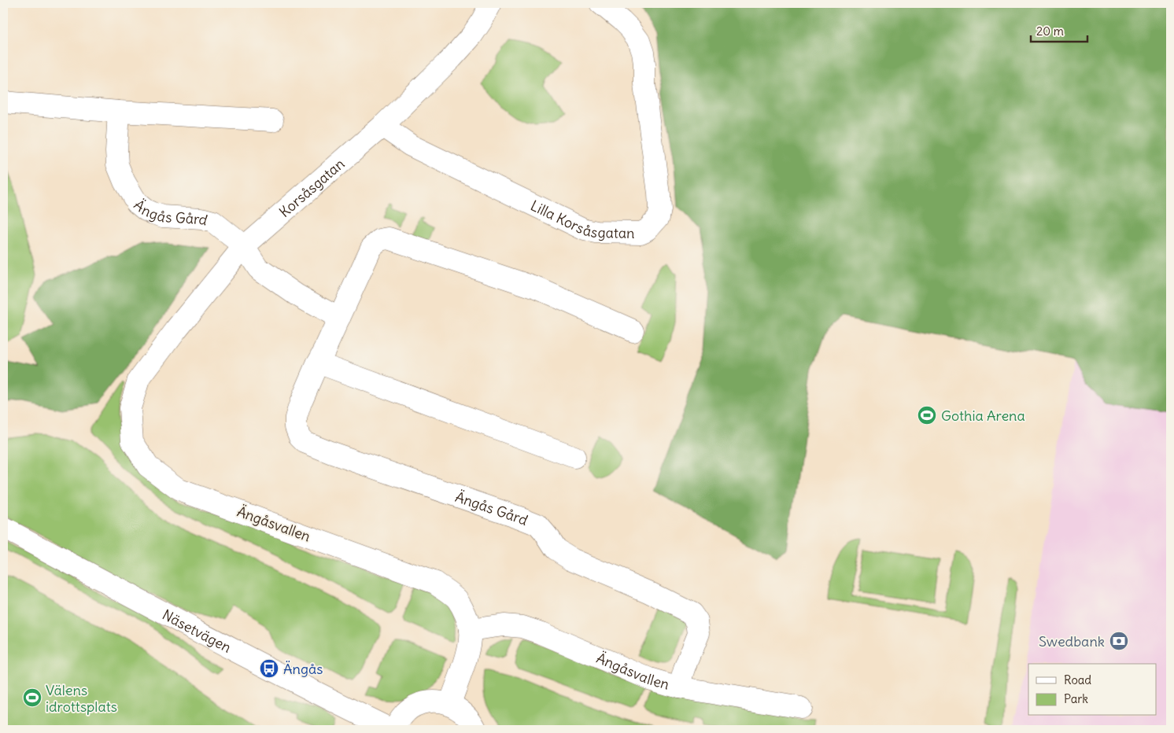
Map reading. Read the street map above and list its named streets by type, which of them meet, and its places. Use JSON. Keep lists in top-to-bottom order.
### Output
{
  "streets": {
    "street": [
      "Korsåsgatan",
      "Ängås Gård",
      "Lilla Korsåsgatan",
      "Ängåsvallen",
      "Näsetvägen"
    ]
  },
  "crossings": [
    ["Korsåsgatan", "Ängås Gård"],
    ["Korsåsgatan", "Lilla Korsåsgatan"],
    ["Korsåsgatan", "Ängåsvallen"],
    ["Ängås Gård", "Ängåsvallen"]
  ],
  "places": {
    "sports": ["Gothia Arena", "Välens idrottsplats"],
    "bank": ["Swedbank"],
    "bus stop": ["Ängås"]
  },
  "legend": ["Road", "Park"],
  "scale_bar": "20 m"
}
